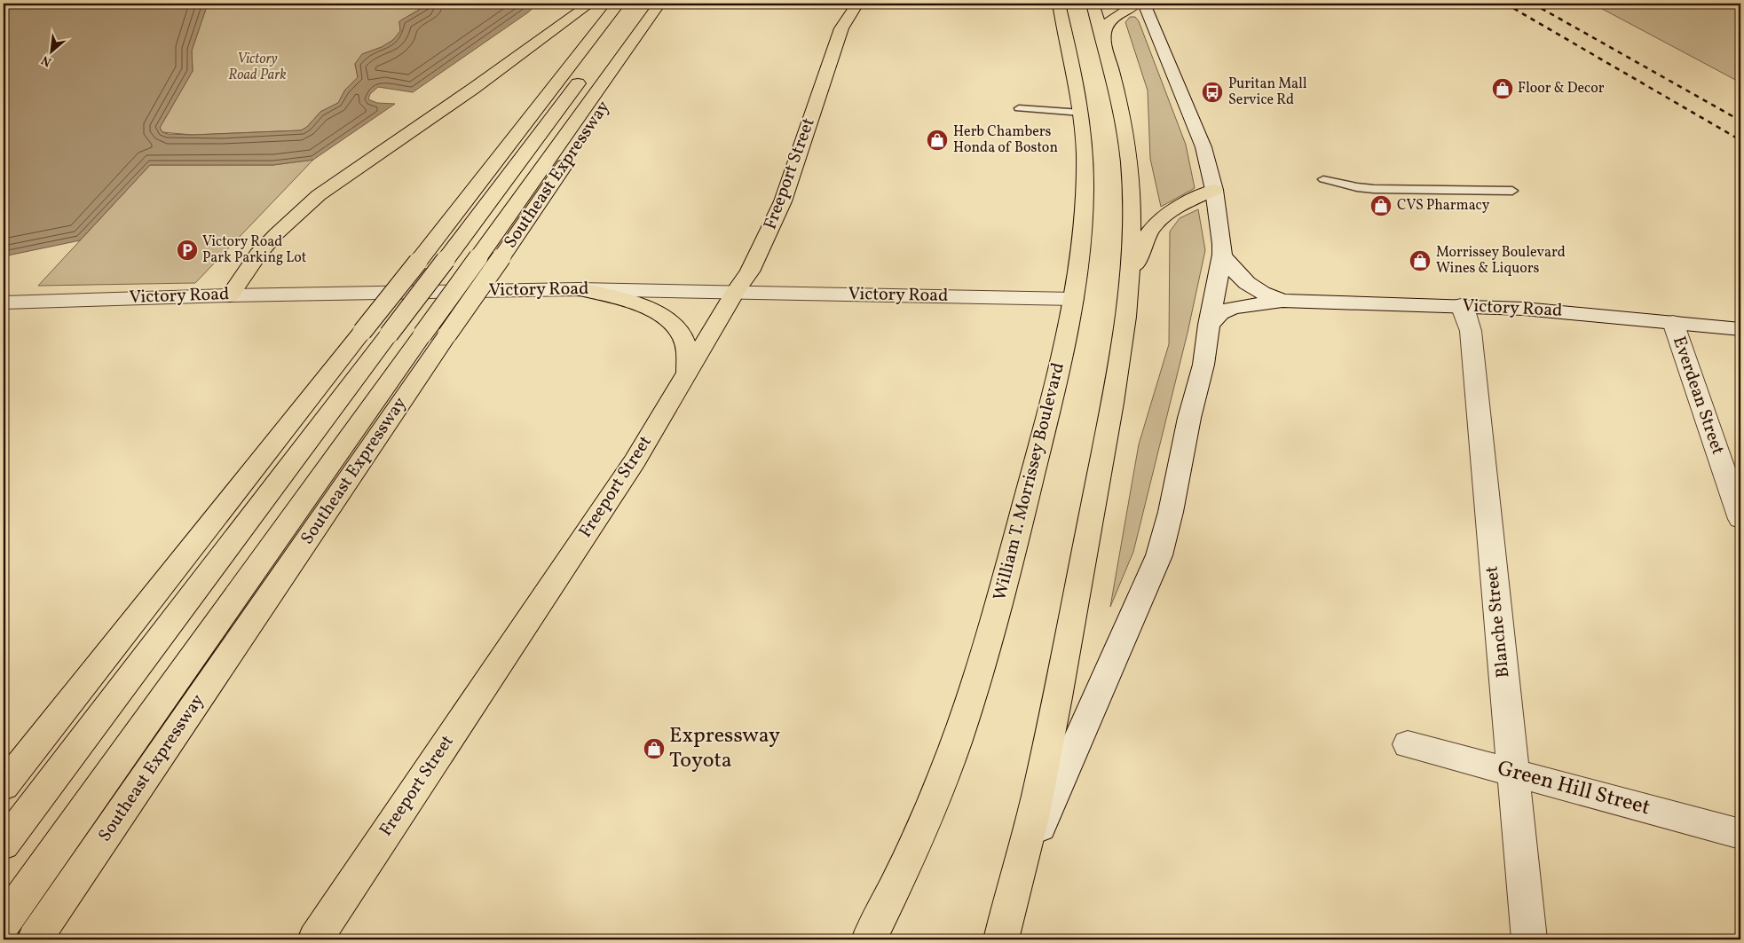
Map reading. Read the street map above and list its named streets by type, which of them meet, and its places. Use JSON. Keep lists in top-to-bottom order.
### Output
{
  "streets": {
    "main road": ["Freeport Street", "Southeast Expressway", "William T. Morrissey Boulevard"],
    "street": [
      "Victory Road",
      "Everdean Street",
      "Blanche Street",
      "Green Hill Street"
    ]
  },
  "crossings": [
    ["Freeport Street", "Victory Road"],
    ["Victory Road", "Everdean Street"],
    ["Victory Road", "William T. Morrissey Boulevard"],
    ["Victory Road", "Blanche Street"],
    ["Blanche Street", "Green Hill Street"]
  ],
  "parks": ["Victory Road Park"],
  "places": {
    "shop": [
      "Floor & Decor",
      "Herb Chambers Honda of Boston",
      "CVS Pharmacy",
      "Morrissey Boulevard Wines & Liquors",
      "Expressway Toyota"
    ],
    "bus stop": ["Puritan Mall Service Rd"],
    "parking": ["Victory Road Park Parking Lot"]
  },
  "north": "bottom left"
}
